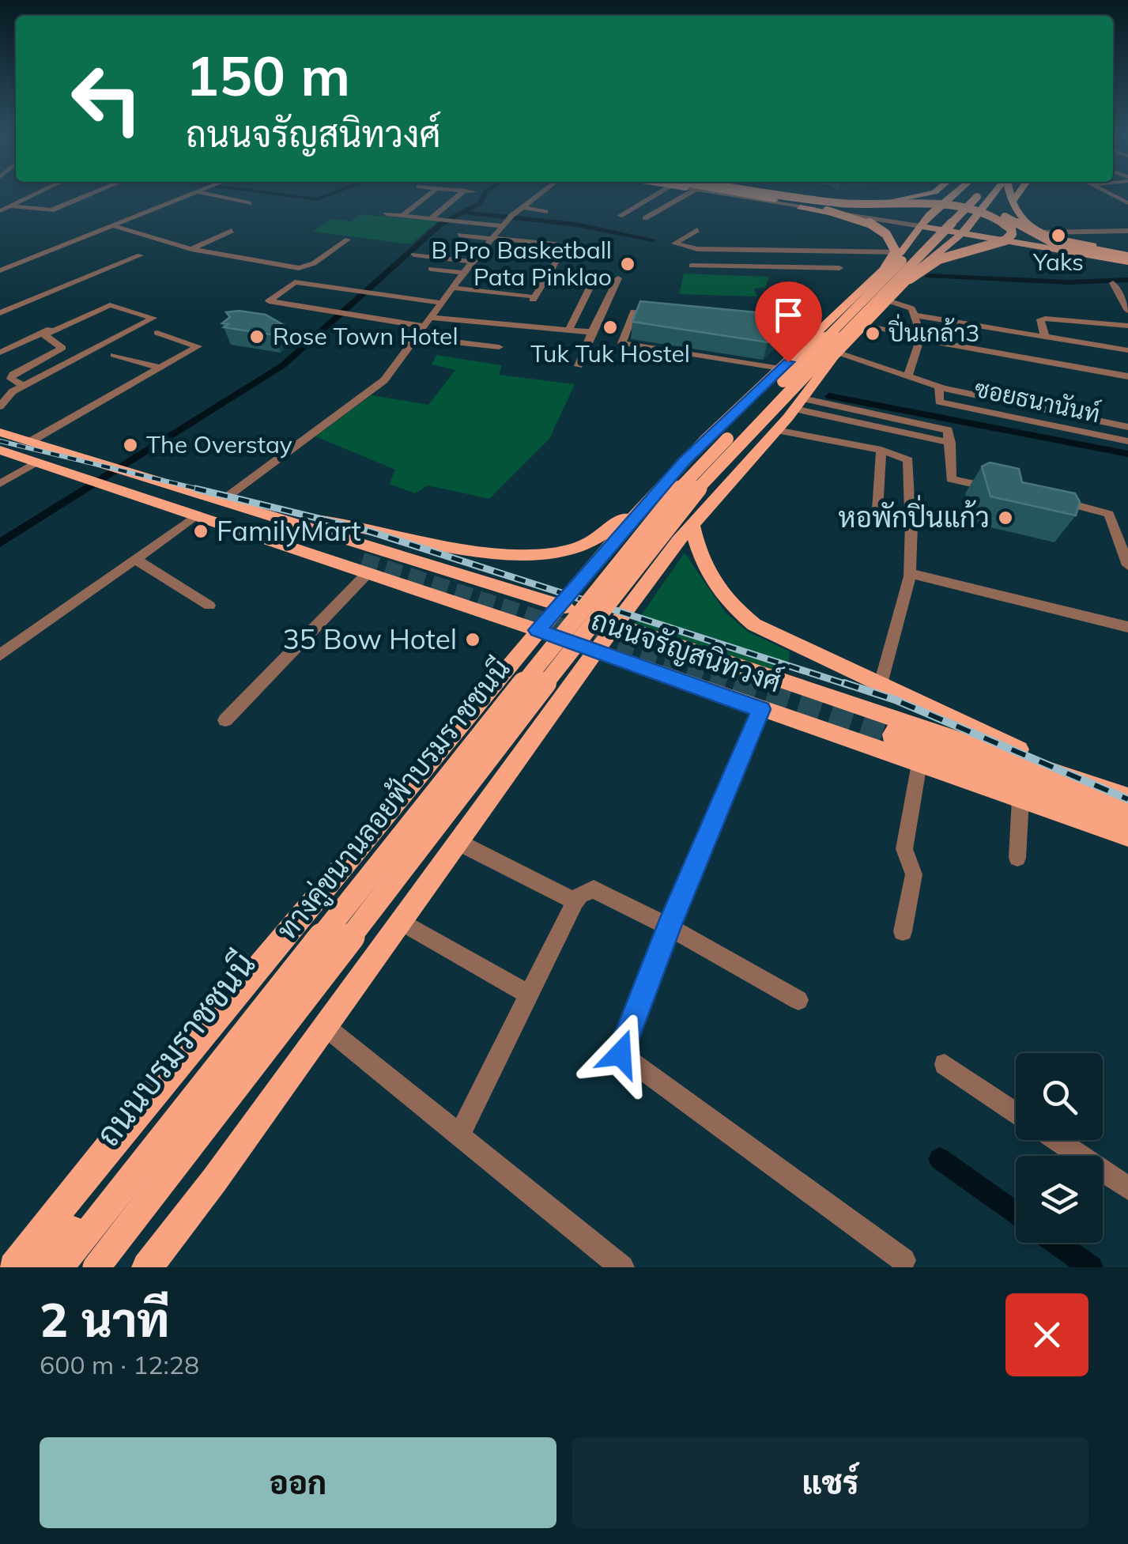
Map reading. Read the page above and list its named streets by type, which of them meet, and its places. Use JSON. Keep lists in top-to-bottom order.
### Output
{
  "streets": {
    "main road": ["ถนนจรัญสนิทวงศ์", "ทางคู่ขนานลอยฟ้าบรมราชชนนี", "ถนนบรมราชชนนี"],
    "street": ["ซอยธนานันท์"]
  },
  "crossings": [
    ["ถนนจรัญสนิทวงศ์", "ถนนบรมราชชนนี"]
  ],
  "places": [
    "Yaks",
    "B Pro Basketball Pata Pinklao",
    "Tuk Tuk Hostel",
    "ปิ่นเกล้า3",
    "Rose Town Hotel",
    "The Overstay",
    "หอพักปิ่นแก้ว",
    "FamilyMart",
    "35 Bow Hotel"
  ],
  "page": {
    "turn": ["150 m", "ถนนจรัญสนิทวงศ์"],
    "heading": ["2 นาที", "600 m · 12:28"],
    "buttons": ["ออก", "แชร์"]
  }
}
